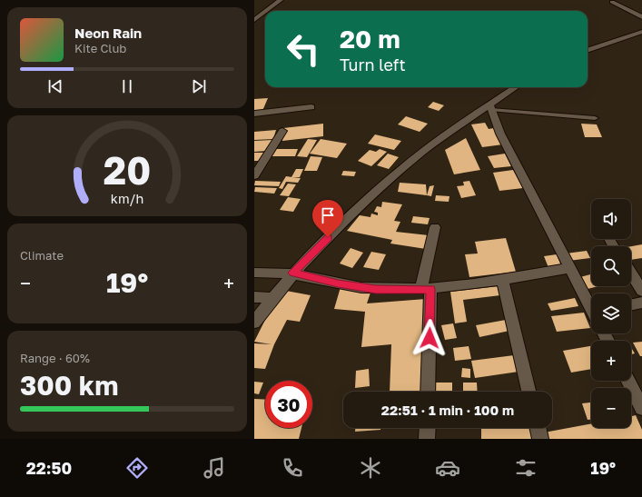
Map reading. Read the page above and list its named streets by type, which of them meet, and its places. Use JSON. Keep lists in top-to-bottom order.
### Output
{
  "page": {
    "turn": ["20 m", "Turn left"],
    "song": ["Neon Rain", "Kite Club"],
    "map_buttons": ["+", "−"],
    "tile": [
      "Climate",
      ["Range · 60%", "300 km"]
    ],
    "heat": ["−", "19°", "+"],
    "limit": "30",
    "trip": "22:51 · 1 min · 100 m",
    "tabs": ["22:50", "19°"],
    "gauge": ["20", "km/h"]
  }
}
